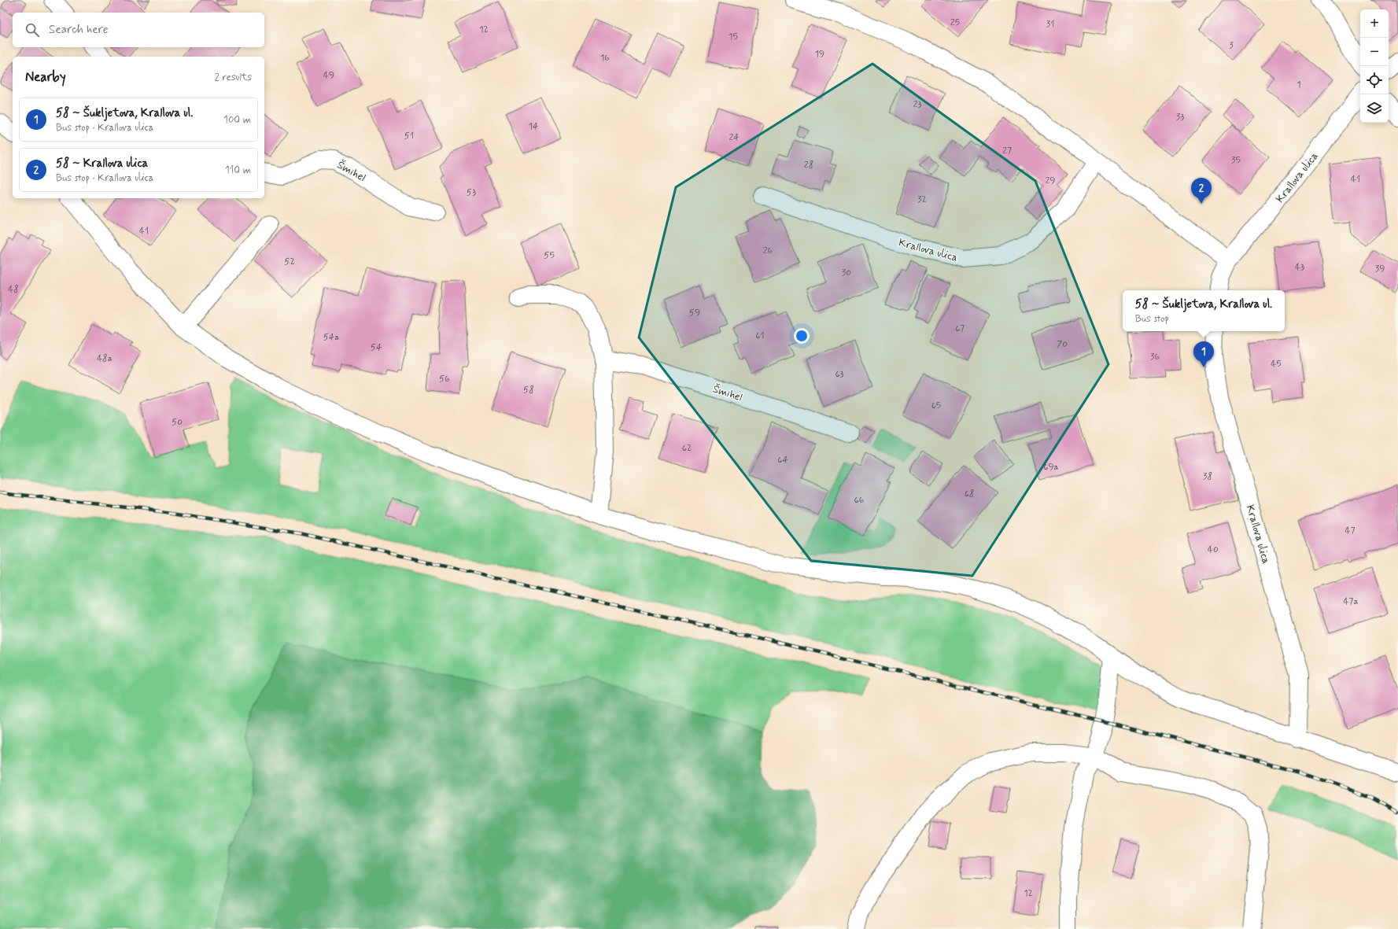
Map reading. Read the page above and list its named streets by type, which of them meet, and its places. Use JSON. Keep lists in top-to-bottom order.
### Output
{
  "streets": {
    "street": ["Šmihel", "Krallova ulica"]
  },
  "house_numbers": [
    "25",
    "31",
    "12",
    "15",
    "3",
    "19",
    "16",
    "49",
    "1",
    "23",
    "33",
    "14",
    "51",
    "24",
    "27",
    "35",
    "28",
    "41",
    "29",
    "53",
    "32",
    "41",
    "26",
    "55",
    "52",
    "43",
    "39",
    "30",
    "48",
    "59",
    "67",
    "61",
    "54a",
    "70",
    "54",
    "36",
    "48a",
    "45",
    "63",
    "56",
    "58",
    "65",
    "50",
    "62",
    "64",
    "69a",
    "38",
    "68",
    "66",
    "47",
    "40",
    "47a",
    "12"
  ],
  "page": {
    "map_buttons": ["+", "−"],
    "search": "Search here",
    "heading": ["Nearby", "2 results"],
    "list": [
      {
        "mark": "1",
        "name": "58 ~ Šukljetova, Krallova ul.",
        "note": "Bus stop · Krallova ulica",
        "value": "100 m"
      },
      {
        "mark": "2",
        "name": "58 ~ Krallova ulica",
        "note": "Bus stop · Krallova ulica",
        "value": "110 m"
      }
    ],
    "pins": ["2", "1"],
    "popup": ["58 ~ Šukljetova, Krallova ul.", "Bus stop"]
  }
}
